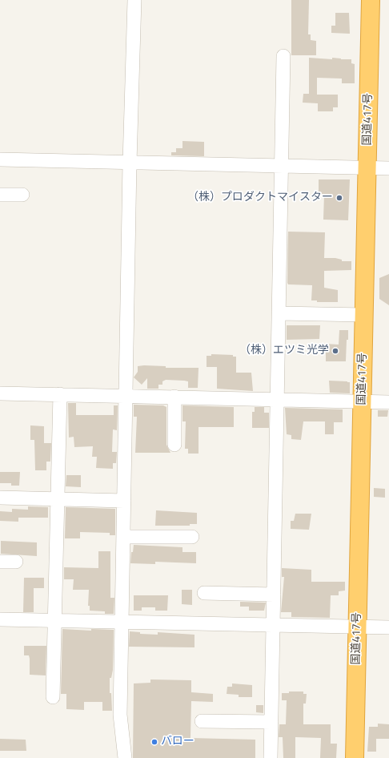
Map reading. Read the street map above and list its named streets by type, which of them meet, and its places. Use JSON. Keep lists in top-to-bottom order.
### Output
{
  "streets": {
    "highway": ["国道417号"]
  },
  "places": ["（株）プロダクトマイスター", "（株）エツミ光学", "バロー"]
}
